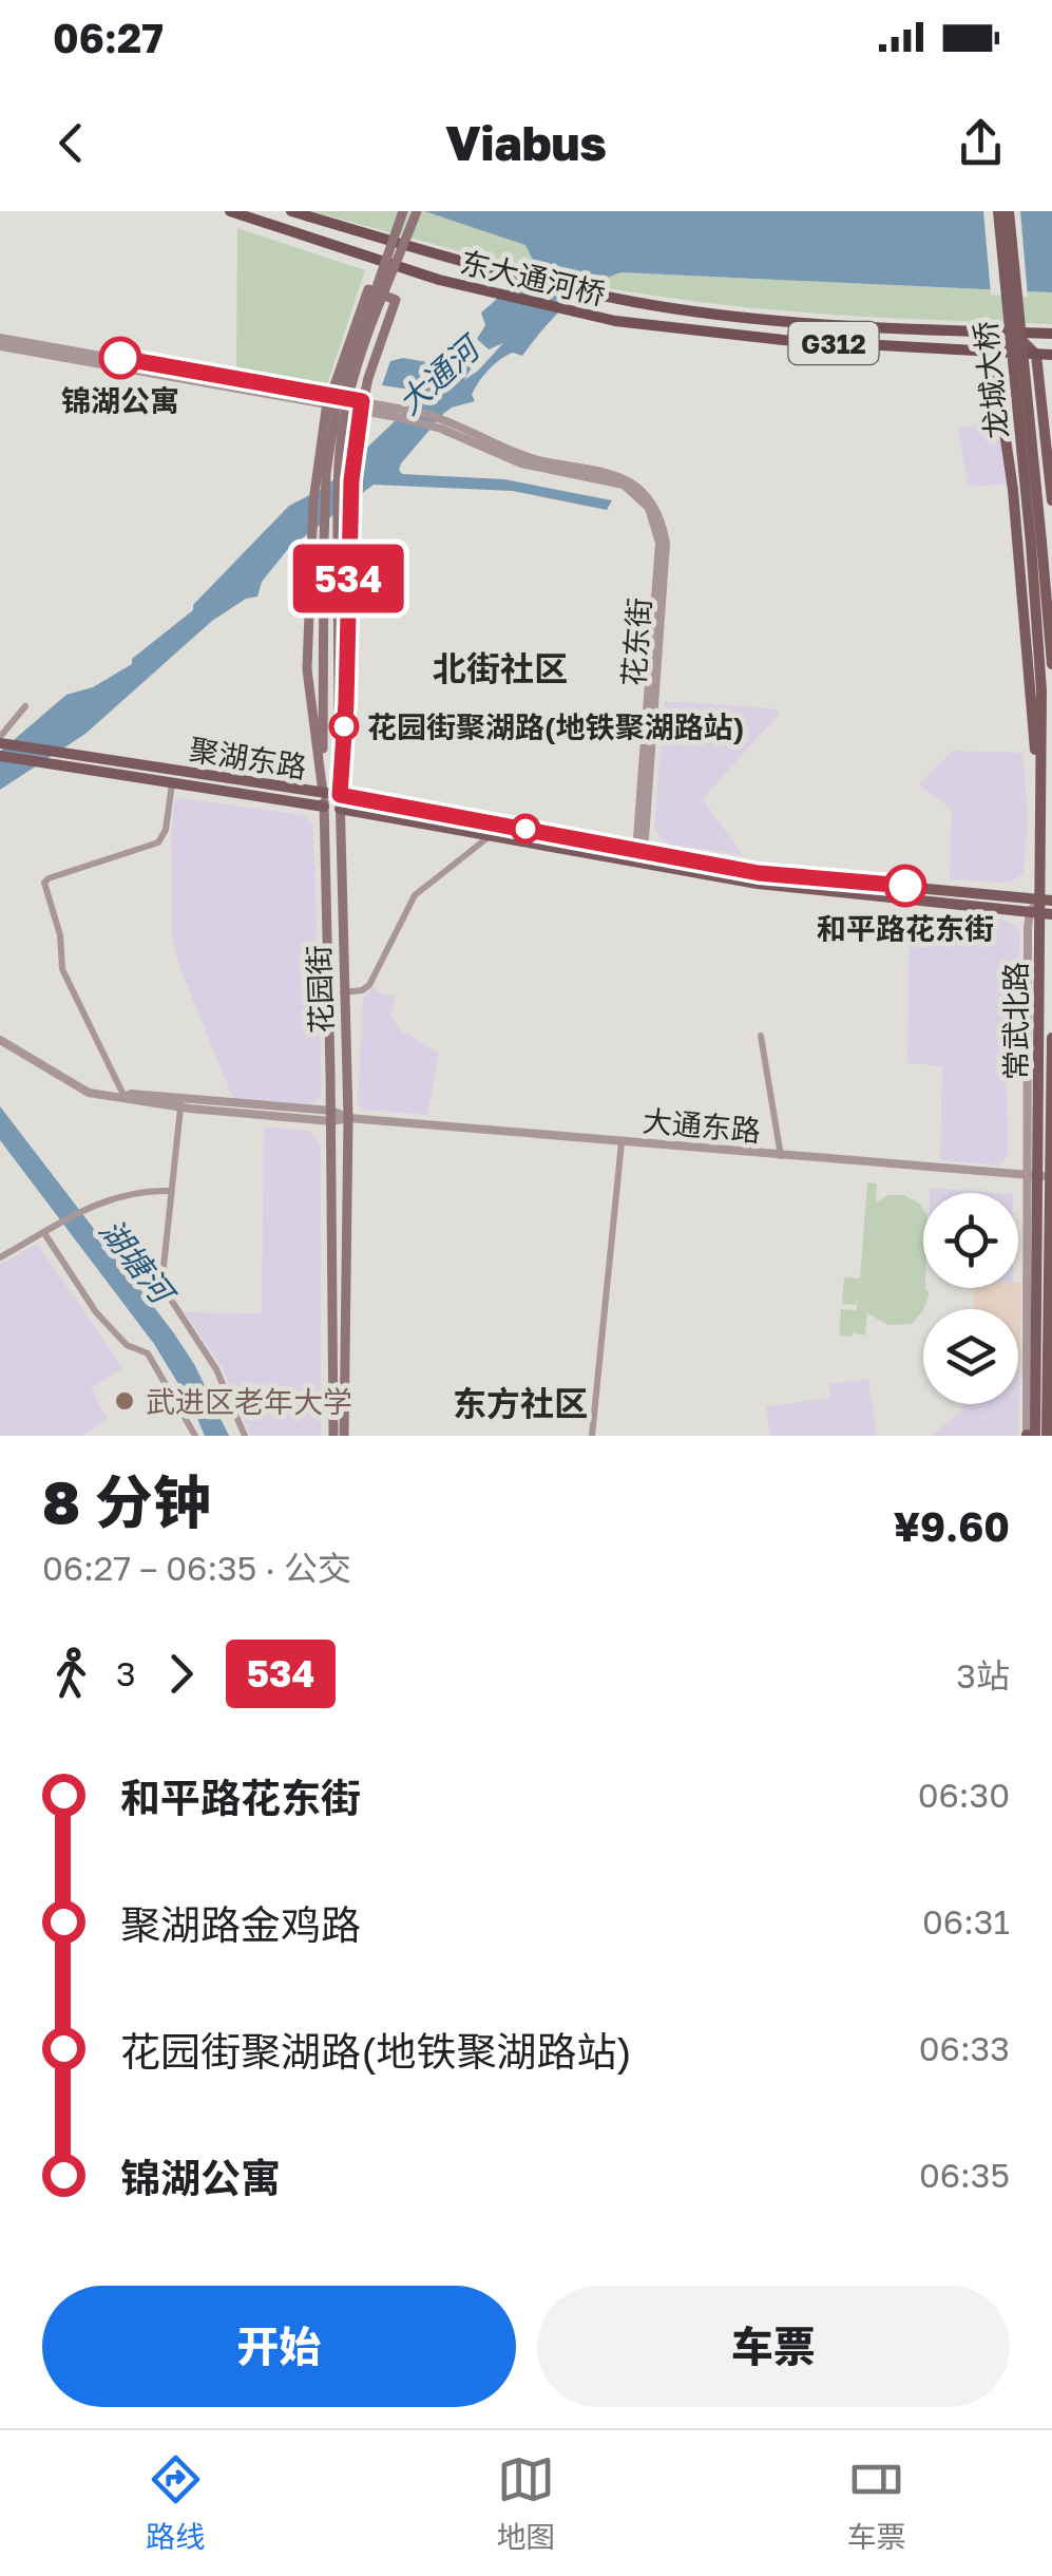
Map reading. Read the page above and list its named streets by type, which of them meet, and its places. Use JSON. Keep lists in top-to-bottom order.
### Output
{
  "streets": {
    "highway": ["东大通河桥", "G312"],
    "main road": [
      "龙城大桥",
      "聚湖东路",
      "花园街",
      "常武北路"
    ],
    "street": ["花东街", "大通东路"]
  },
  "crossings": [
    ["东大通河桥", "G312"],
    ["龙城大桥", "常武北路"],
    ["花东街", "聚湖东路"],
    ["聚湖东路", "花园街"],
    ["聚湖东路", "常武北路"],
    ["花园街", "大通东路"],
    ["常武北路", "大通东路"]
  ],
  "districts": ["北街社区", "东方社区"],
  "water": ["大通河", "湖塘河"],
  "places": [
    "锦湖公寓",
    "花园街聚湖路(地铁聚湖路站)",
    "和平路花东街",
    "武进区老年大学"
  ],
  "lines": ["bus line 534"],
  "page": {
    "status": "06:27",
    "header": "Viabus",
    "on_map": "534",
    "heading": ["8 分钟", "06:27 – 06:35 · 公交", "¥9.60"],
    "legs": ["3", "534", "3站"],
    "list": [
      {
        "name": "和平路花东街",
        "value": "06:30"
      },
      {
        "name": "聚湖路金鸡路",
        "value": "06:31"
      },
      {
        "name": "花园街聚湖路(地铁聚湖路站)",
        "value": "06:33"
      },
      {
        "name": "锦湖公寓",
        "value": "06:35"
      }
    ],
    "buttons": ["开始", "车票"],
    "tabs": ["路线", "地图", "车票"]
  }
}
